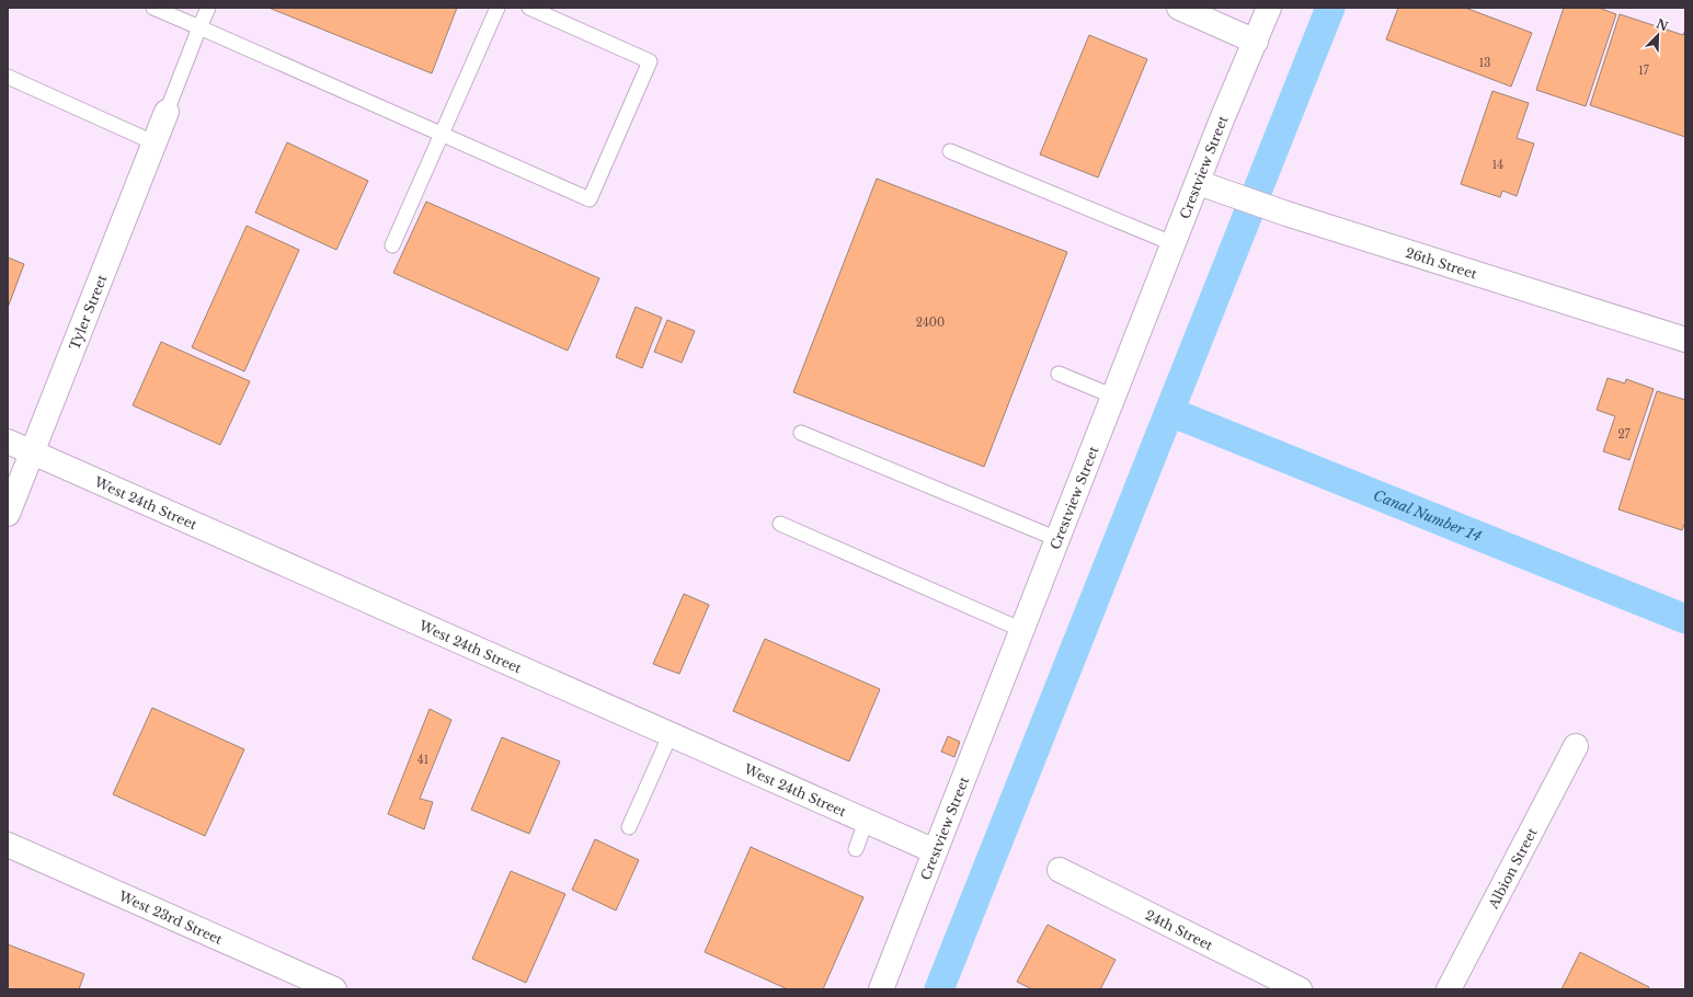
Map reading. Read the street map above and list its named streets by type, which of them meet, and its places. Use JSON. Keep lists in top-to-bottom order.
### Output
{
  "streets": {
    "street": [
      "Crestview Street",
      "26th Street",
      "Tyler Street",
      "West 24th Street",
      "Albion Street",
      "West 23rd Street",
      "24th Street"
    ]
  },
  "crossings": [
    ["Crestview Street", "26th Street"],
    ["Crestview Street", "West 24th Street"],
    ["Tyler Street", "West 24th Street"]
  ],
  "water": ["Canal Number 14"],
  "house_numbers": [
    "13",
    "17",
    "14",
    "2400",
    "27",
    "41"
  ],
  "north": "top right"
}
